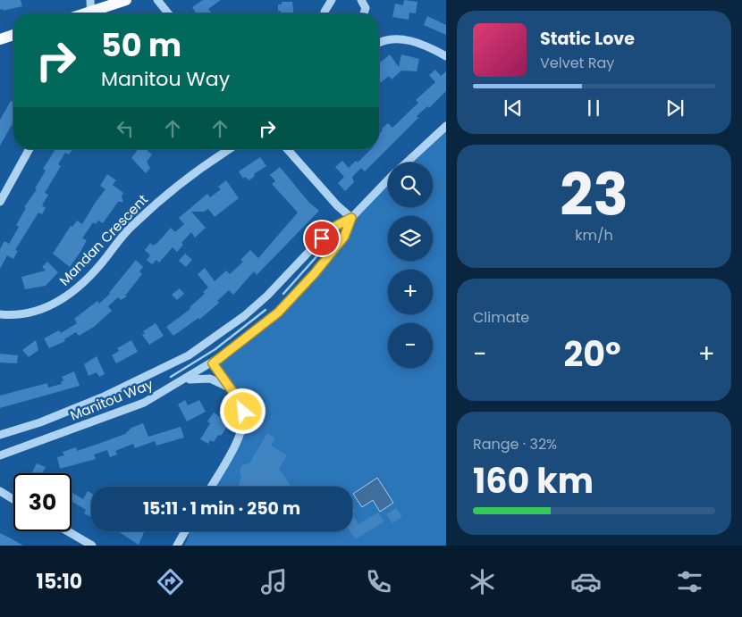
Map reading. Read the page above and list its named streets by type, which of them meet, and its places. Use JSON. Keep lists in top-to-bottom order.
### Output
{
  "streets": {
    "street": ["Mandan Crescent", "Manitou Way"]
  },
  "page": {
    "turn": ["50 m", "Manitou Way"],
    "song": ["Static Love", "Velvet Ray"],
    "tile": [
      ["23", "km/h"],
      "Climate",
      ["Range · 32%", "160 km"]
    ],
    "map_buttons": ["+", "−"],
    "heat": ["−", "20°", "+"],
    "limit": "30",
    "trip": "15:11 · 1 min · 250 m",
    "tabs": "15:10"
  }
}
